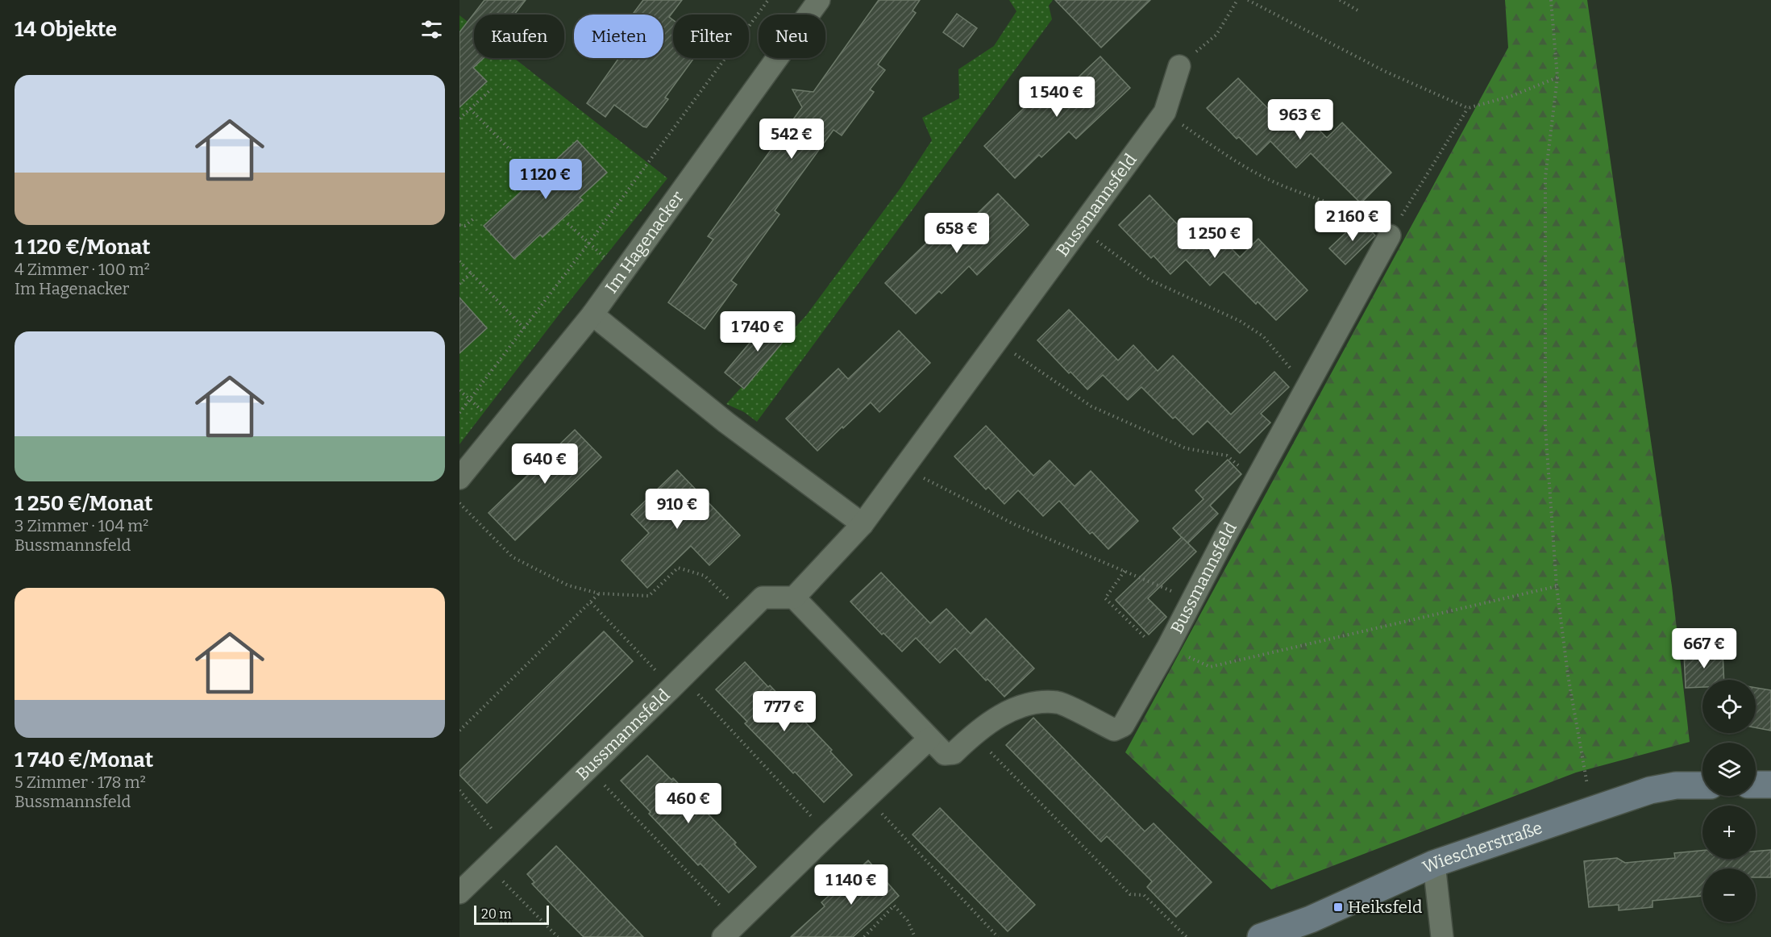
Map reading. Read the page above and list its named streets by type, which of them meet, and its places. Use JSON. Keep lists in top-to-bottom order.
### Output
{
  "streets": {
    "main road": ["Wiescherstraße"],
    "street": ["Bussmannsfeld", "Im Hagenacker"]
  },
  "places": {
    "transit": ["Heiksfeld"]
  },
  "scale_bar": "20 m",
  "page": {
    "heading": "14 Objekte",
    "chip": [
      "Kaufen",
      "Mieten",
      "Filter",
      "Neu"
    ],
    "list": [
      {
        "name": "1 120 €/Monat",
        "note": "4 Zimmer · 100 m² · Im Hagenacker"
      },
      {
        "name": "1 250 €/Monat",
        "note": "3 Zimmer · 104 m² · Bussmannsfeld"
      },
      {
        "name": "1 740 €/Monat",
        "note": "5 Zimmer · 178 m² · Bussmannsfeld"
      }
    ],
    "price": [
      "1 540 €",
      "963 €",
      "542 €",
      "1 120 €",
      "2 160 €",
      "658 €",
      "1 250 €",
      "1 740 €",
      "640 €",
      "910 €",
      "667 €",
      "777 €",
      "460 €",
      "1 140 €"
    ],
    "map_buttons": ["+", "−"],
    "scale": "20 m"
  }
}
